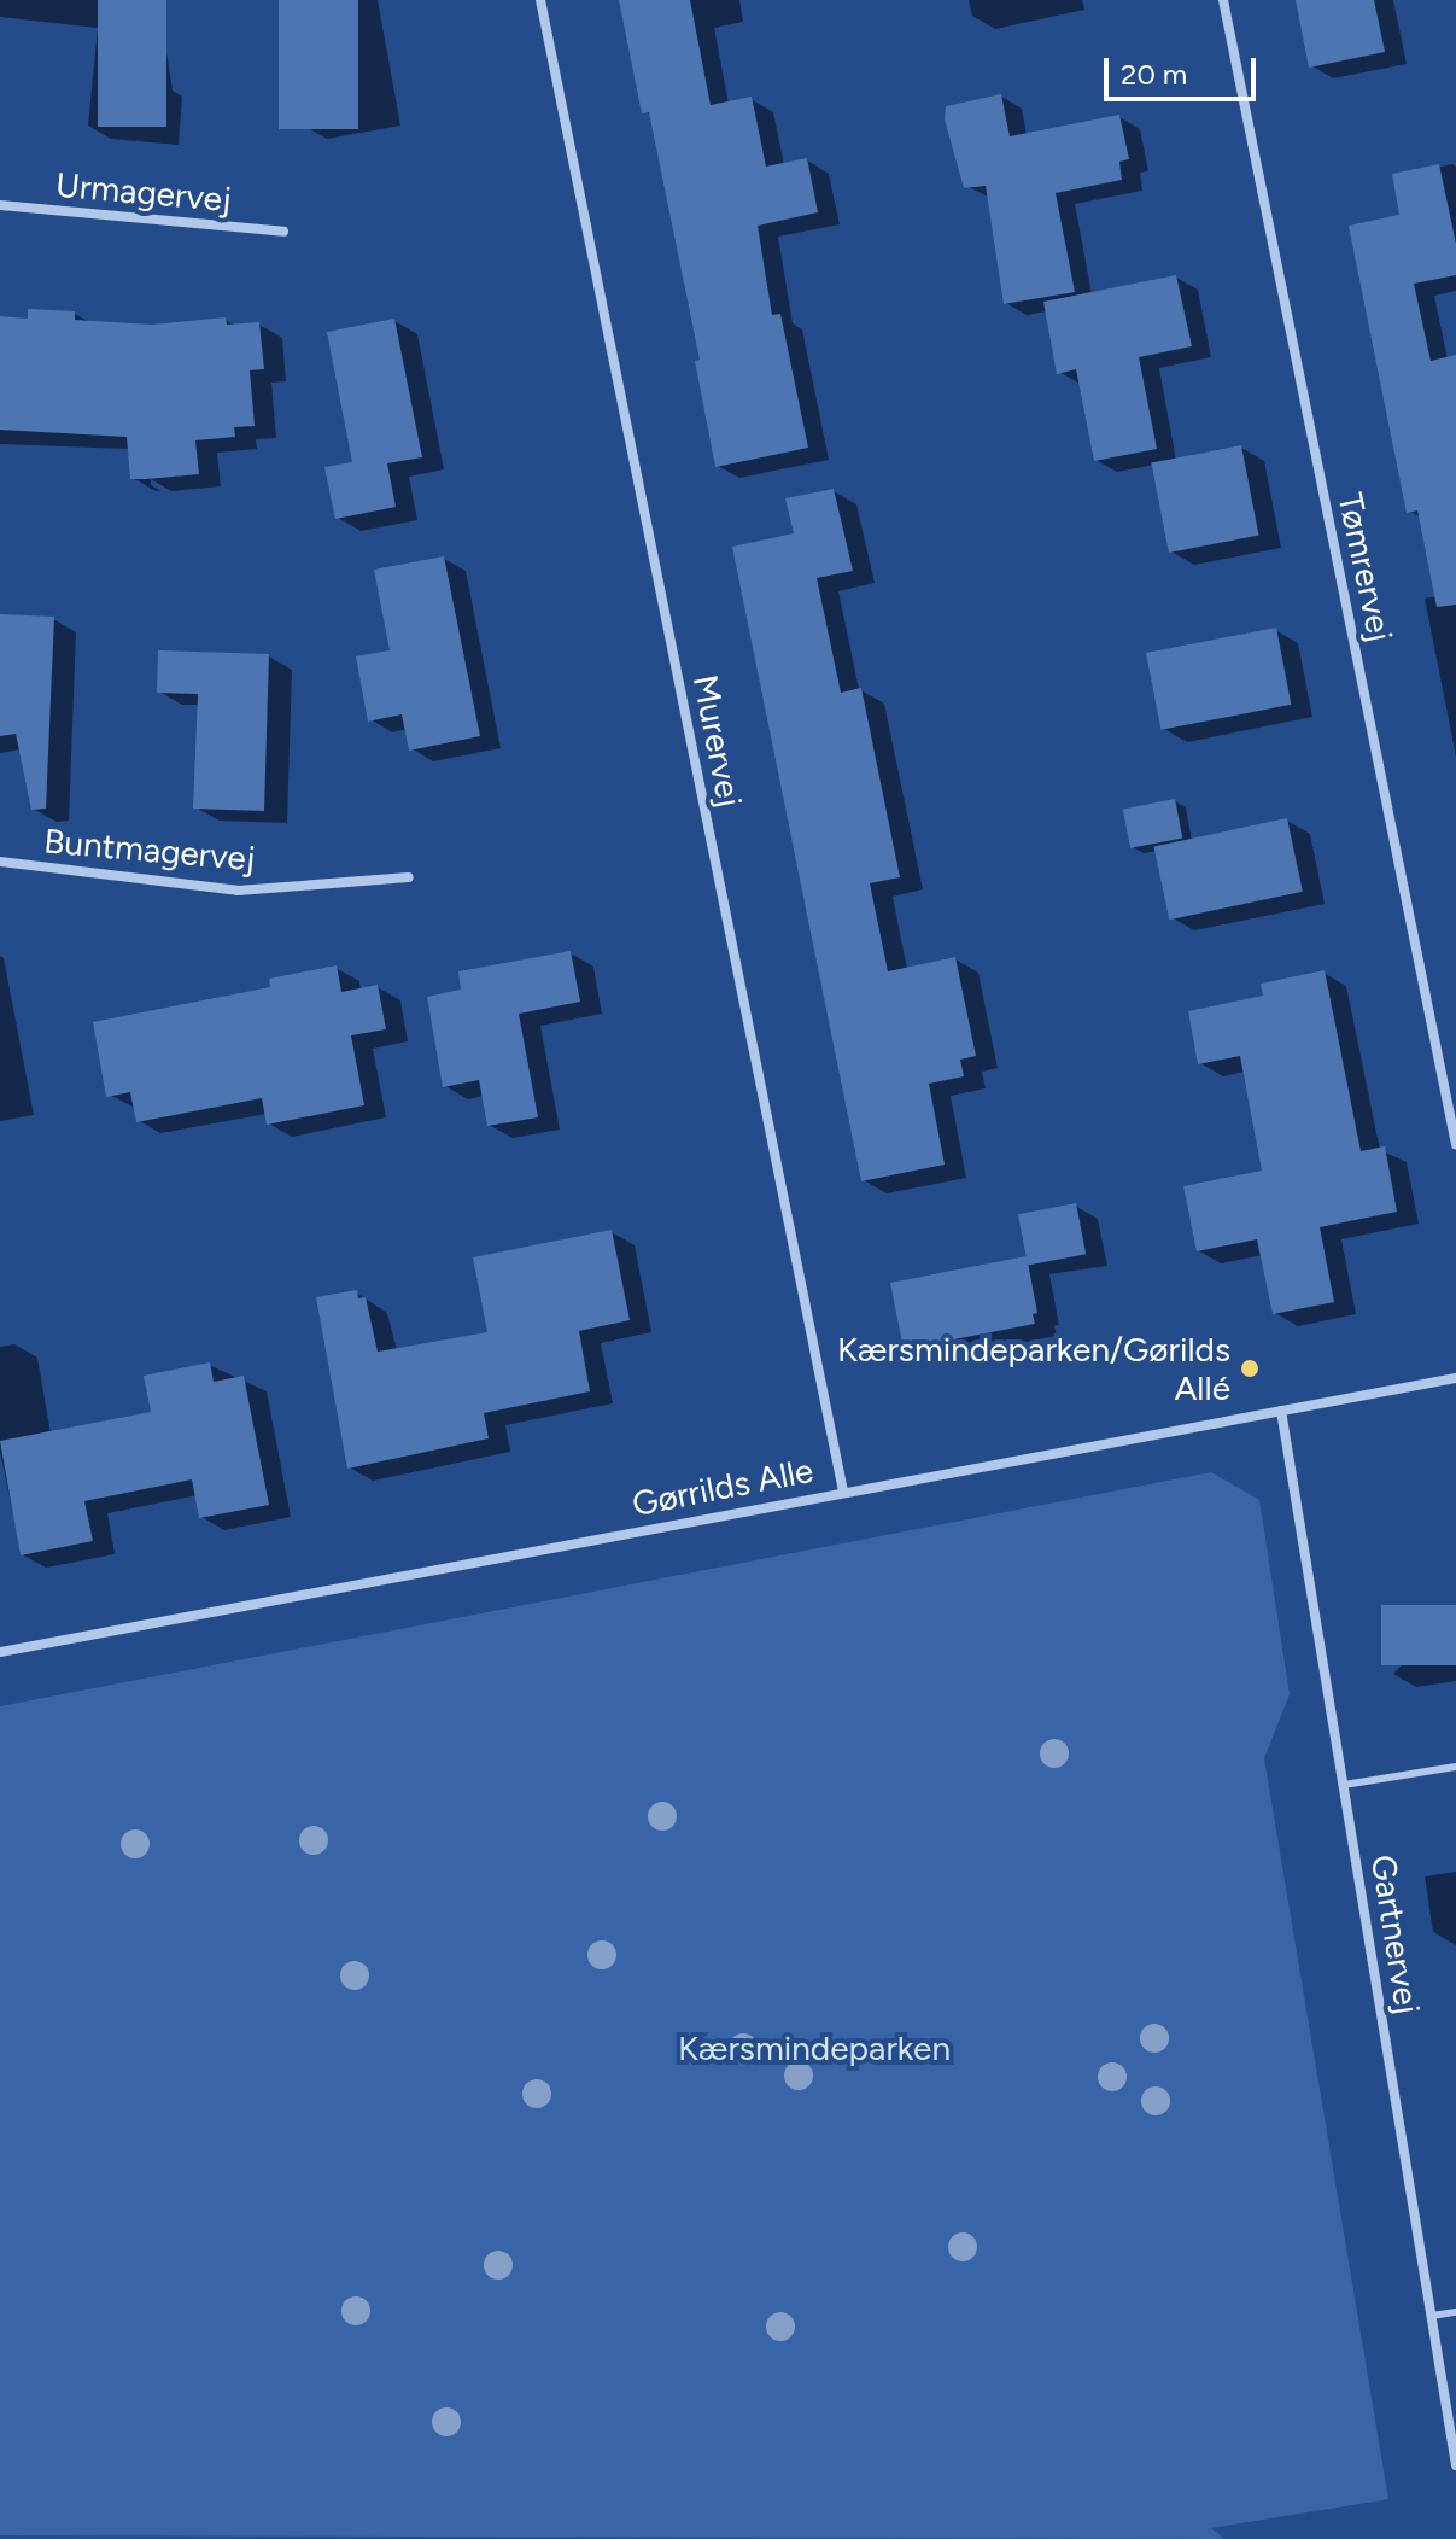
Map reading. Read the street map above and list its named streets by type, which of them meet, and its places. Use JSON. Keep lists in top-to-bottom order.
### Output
{
  "streets": {
    "street": [
      "Urmagervej",
      "Tømrervej",
      "Murervej",
      "Buntmagervej",
      "Gørrilds Alle",
      "Gartnervej"
    ]
  },
  "crossings": [
    ["Murervej", "Gørrilds Alle"],
    ["Gørrilds Alle", "Gartnervej"]
  ],
  "parks": ["Kærsmindeparken"],
  "places": ["Kærsmindeparken/Gørilds Allé"],
  "scale_bar": "20 m"
}
